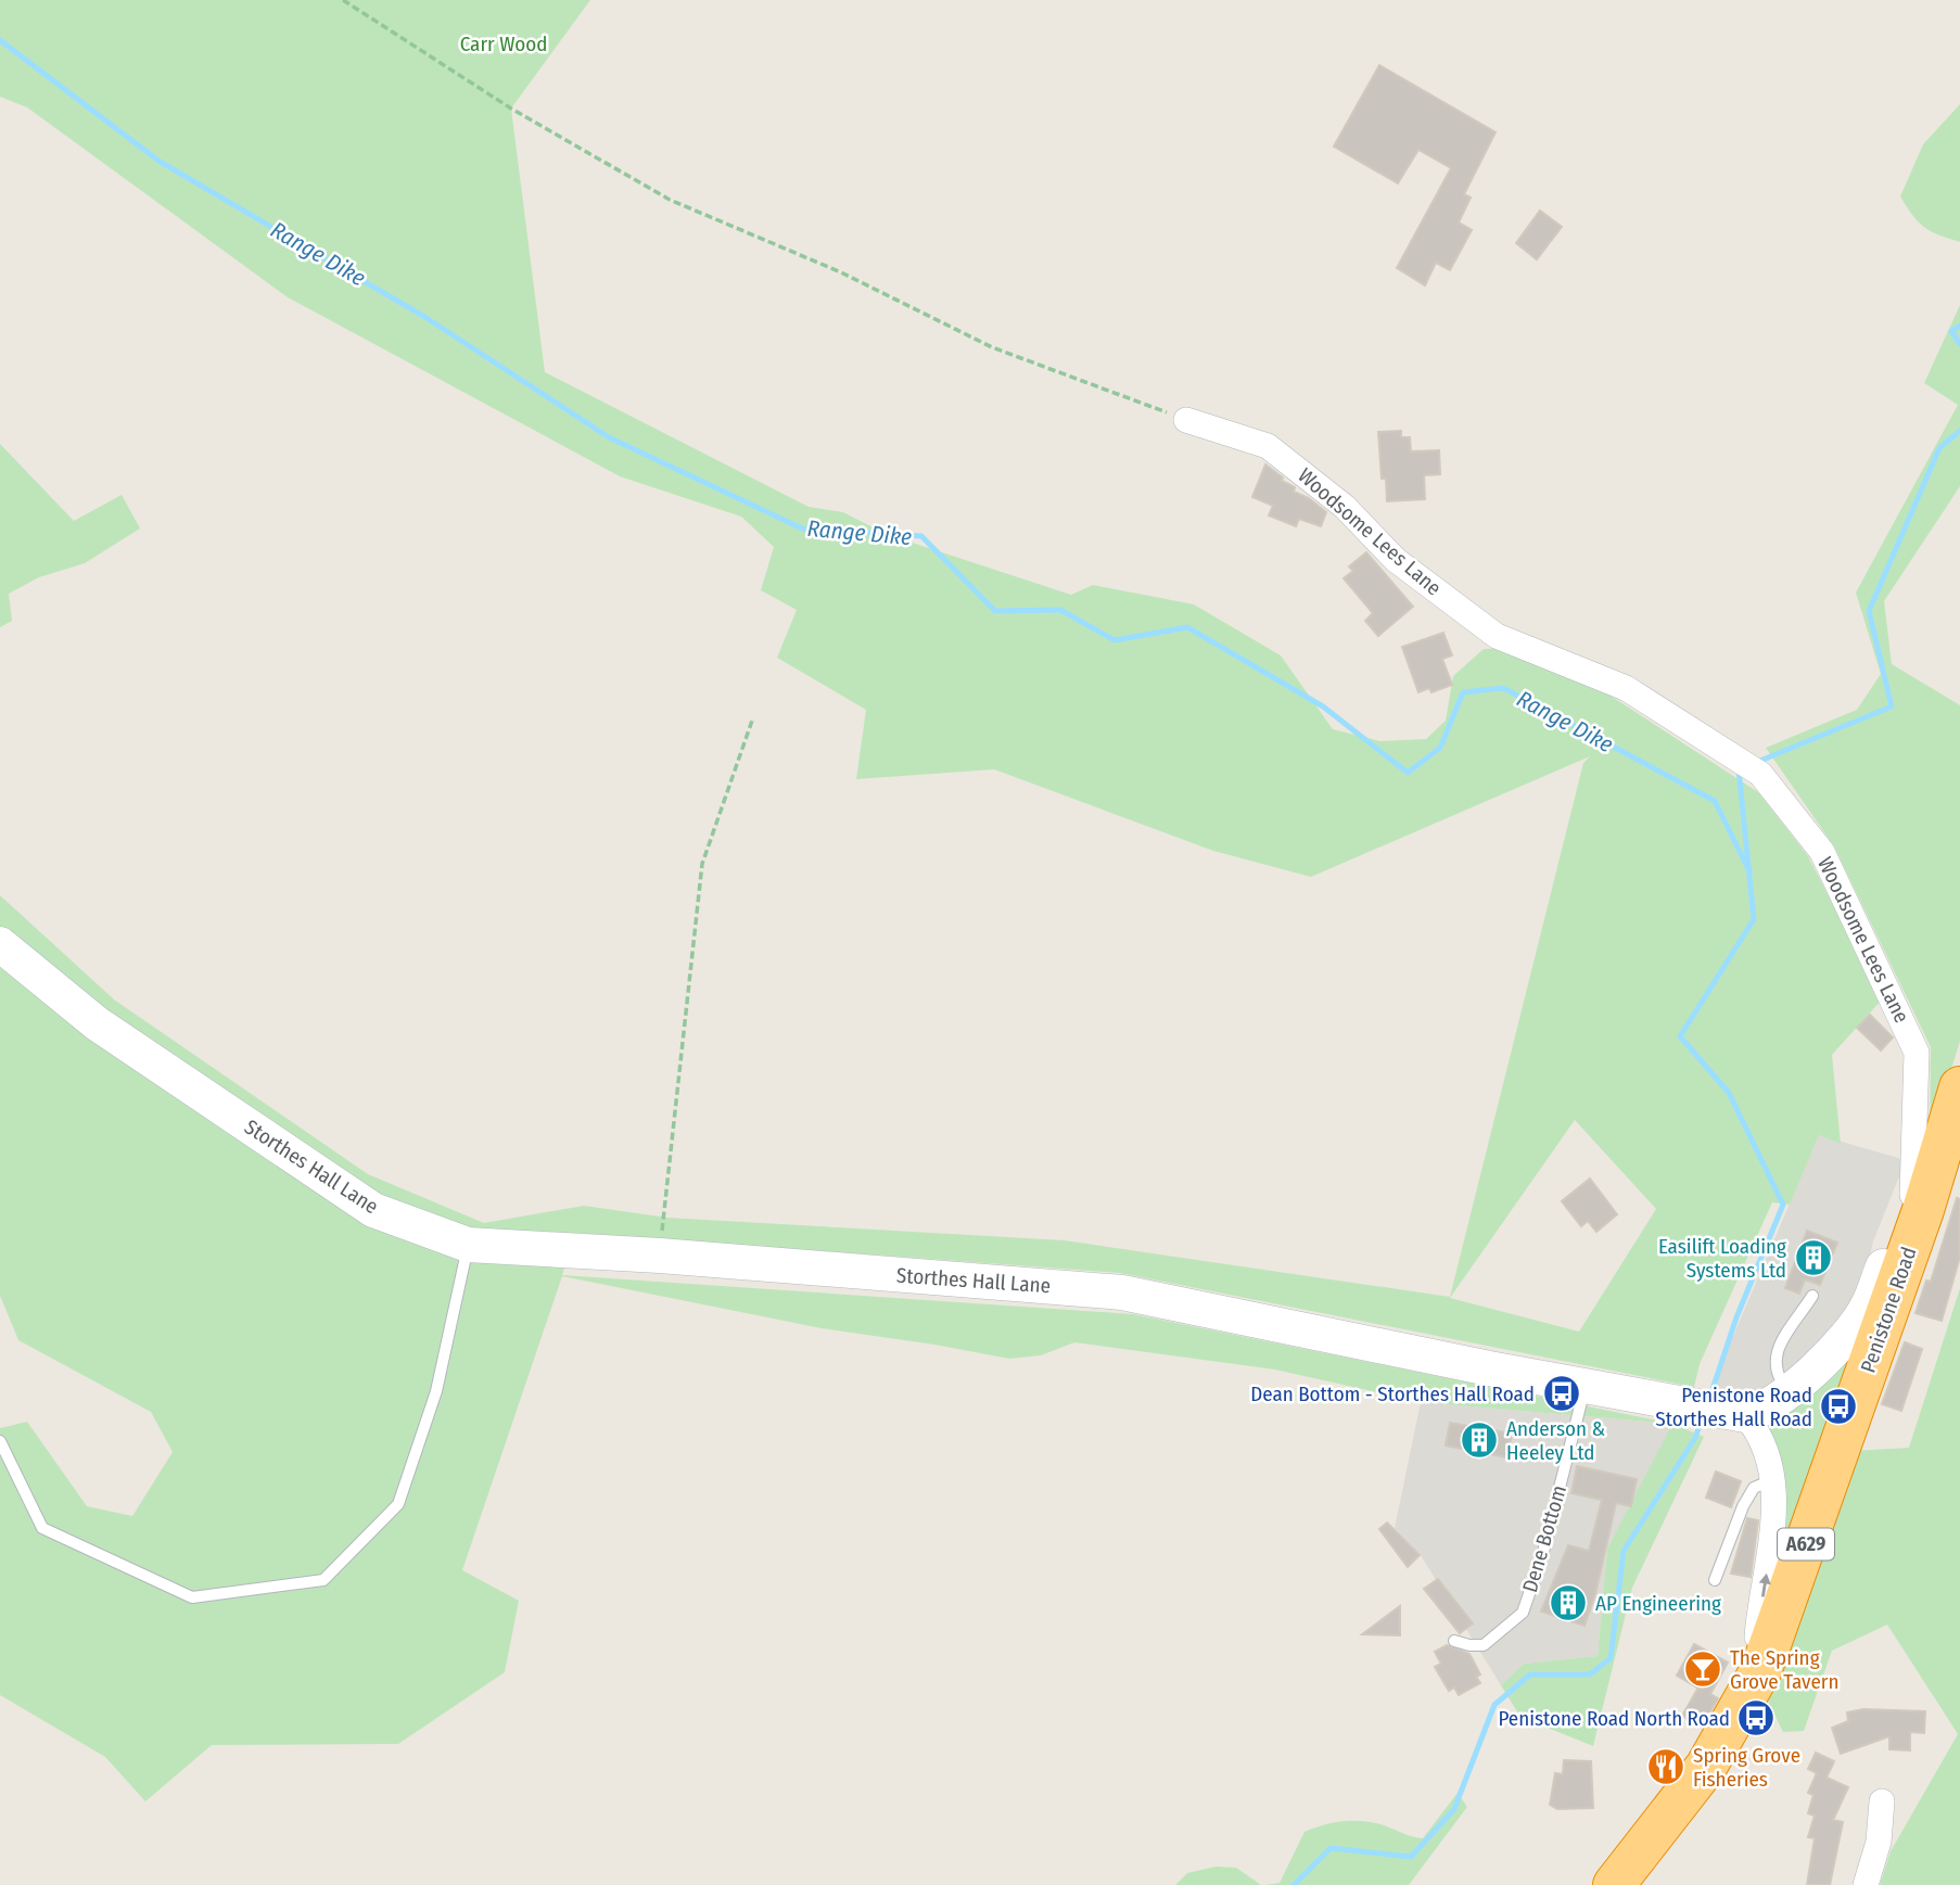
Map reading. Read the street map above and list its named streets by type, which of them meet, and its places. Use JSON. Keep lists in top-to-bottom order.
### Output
{
  "streets": {
    "highway": ["Penistone Road", "A629"],
    "street": ["Woodsome Lees Lane", "Storthes Hall Lane"],
    "lane": ["Dene Bottom"]
  },
  "crossings": [
    ["Woodsome Lees Lane", "Penistone Road"],
    ["Storthes Hall Lane", "Dene Bottom"]
  ],
  "water": ["Range Dike"],
  "parks": ["Carr Wood"],
  "places": {
    "building": ["Easilift Loading Systems Ltd", "Anderson & Heeley Ltd", "AP Engineering"],
    "bus stop": ["Dean Bottom - Storthes Hall Road", "Penistone Road Storthes Hall Road", "Penistone Road North Road"],
    "bar": ["The Spring Grove Tavern"],
    "restaurant": ["Spring Grove Fisheries"]
  }
}
